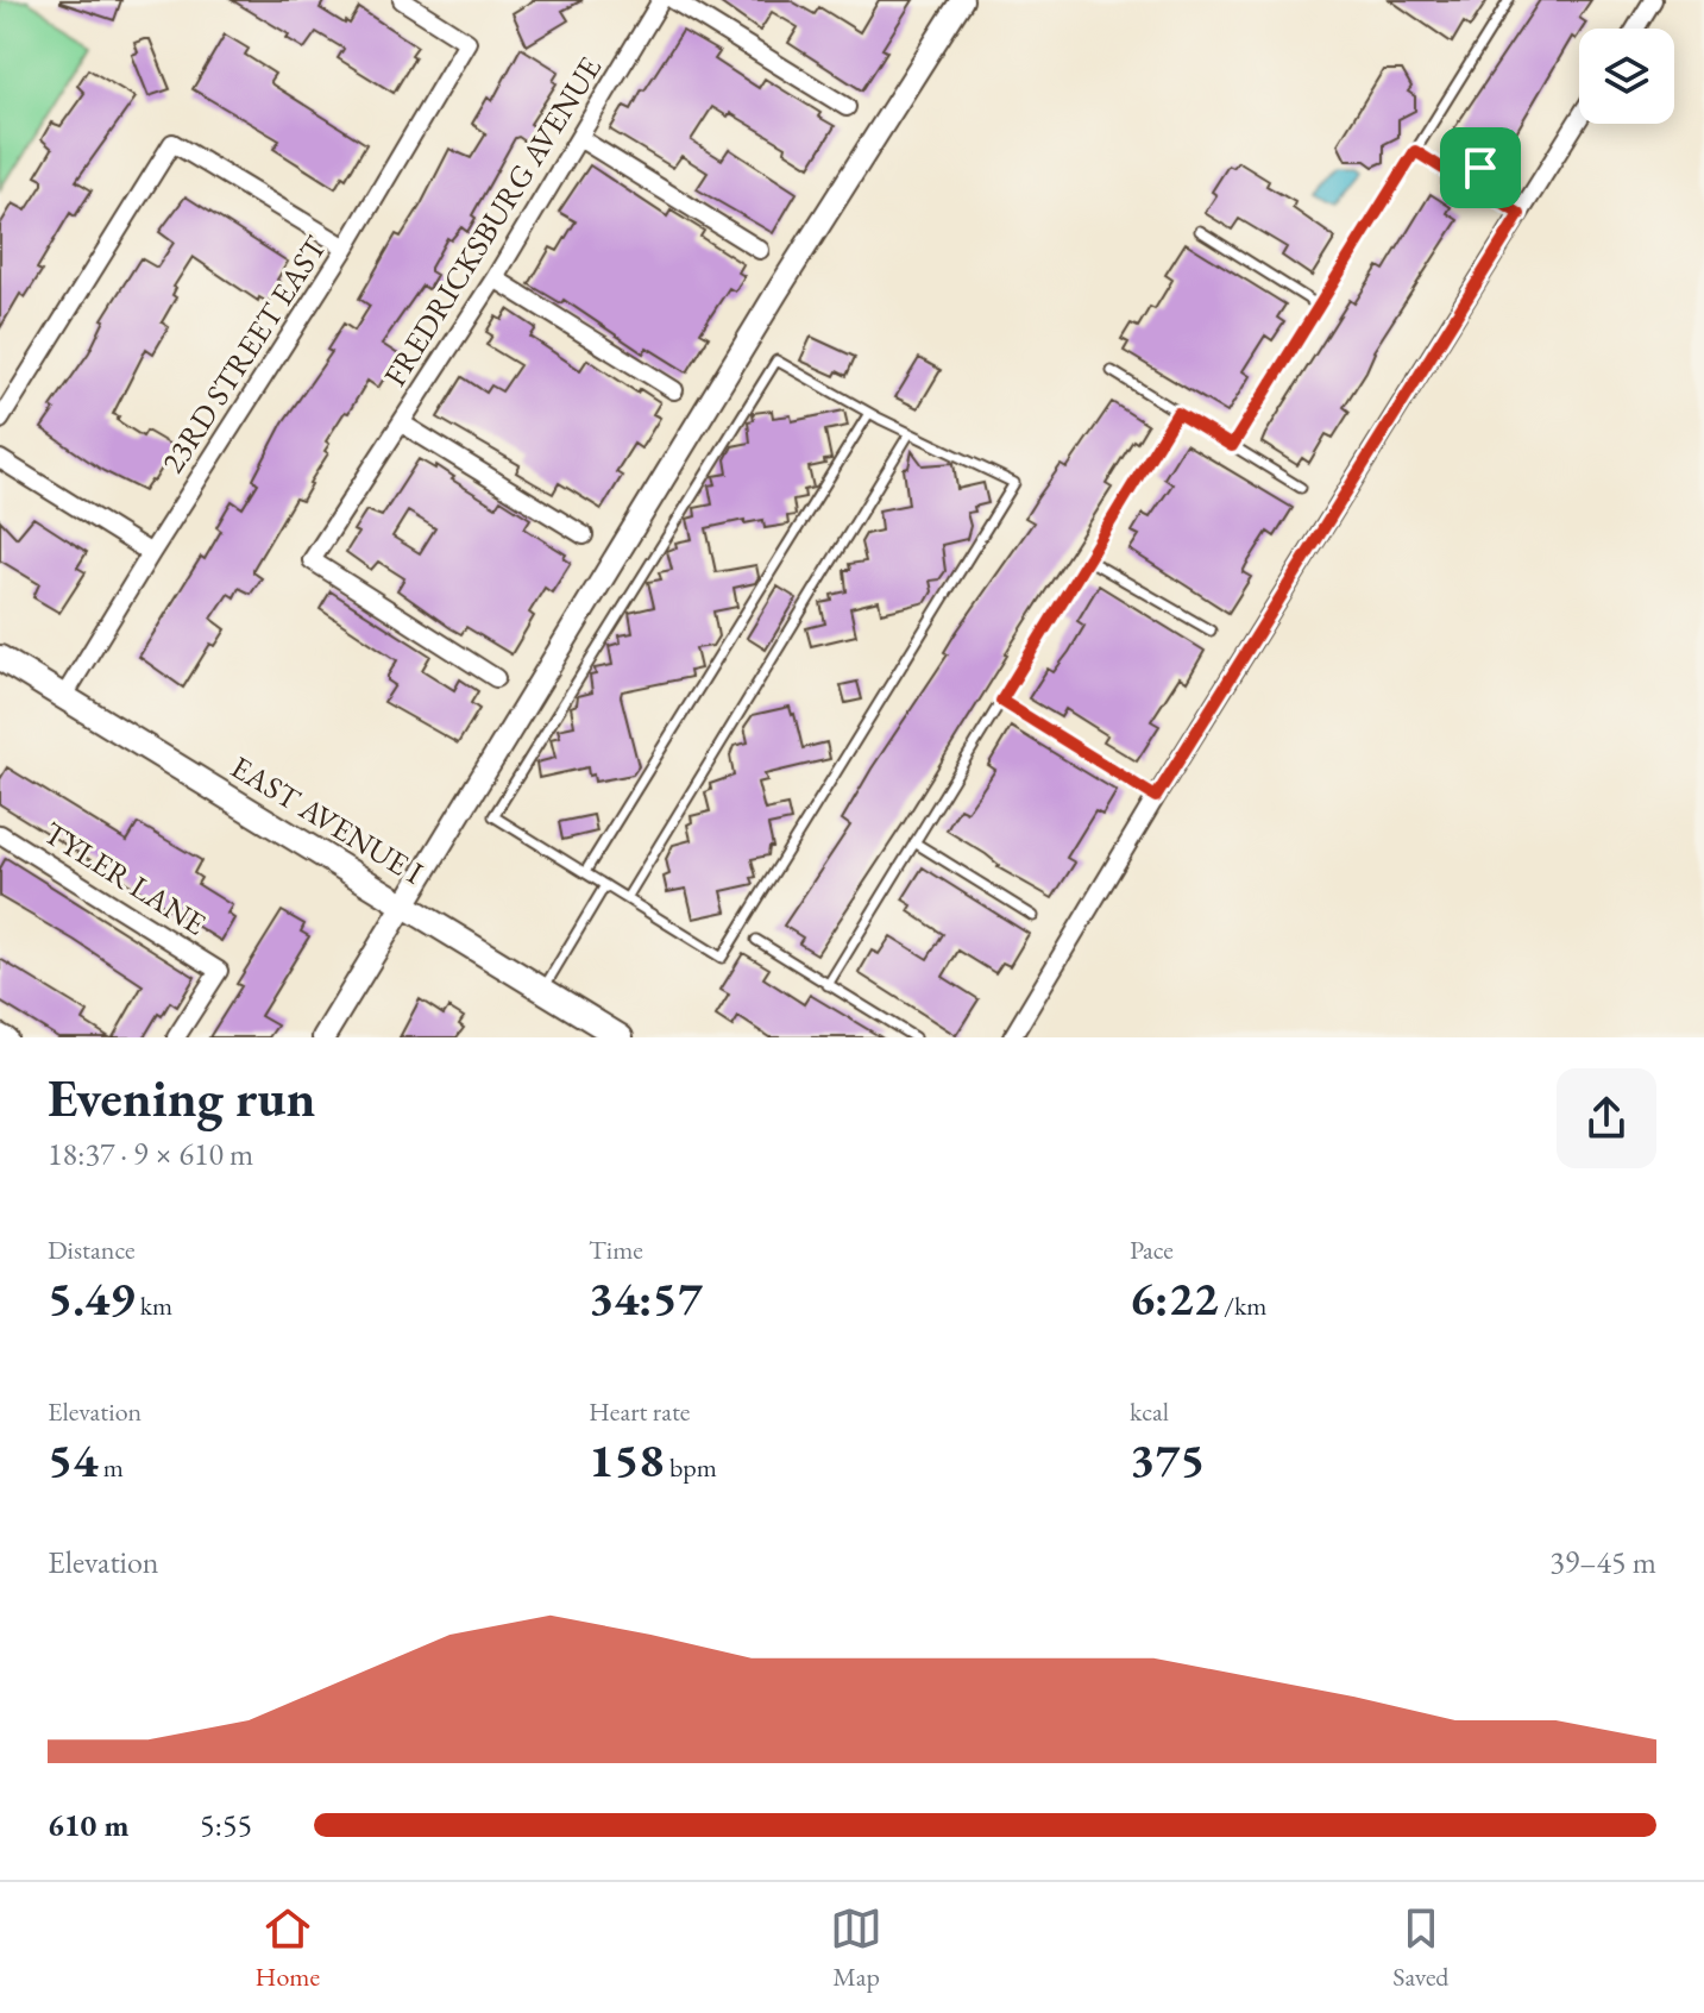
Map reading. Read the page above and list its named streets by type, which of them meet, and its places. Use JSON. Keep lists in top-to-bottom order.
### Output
{
  "streets": {
    "main road": ["EAST AVENUE I"],
    "street": ["FREDRICKSBURG AVENUE", "23RD STREET EAST", "TYLER LANE"]
  },
  "crossings": [
    ["23RD STREET EAST", "EAST AVENUE I"]
  ],
  "page": {
    "heading": ["Evening run", "18:37 · 9 × 610 m"],
    "stats": [
      ["Distance", "5.49 km"],
      ["Time", "34:57"],
      ["Pace", "6:22 /km"],
      ["Elevation", "54 m"],
      ["Heart rate", "158 bpm"],
      ["kcal", "375"]
    ],
    "chart": ["Elevation", "39–45 m"],
    "list": [
      {
        "name": "610 m",
        "note": "5:55"
      }
    ],
    "tabs": ["Home", "Map", "Saved"]
  }
}
